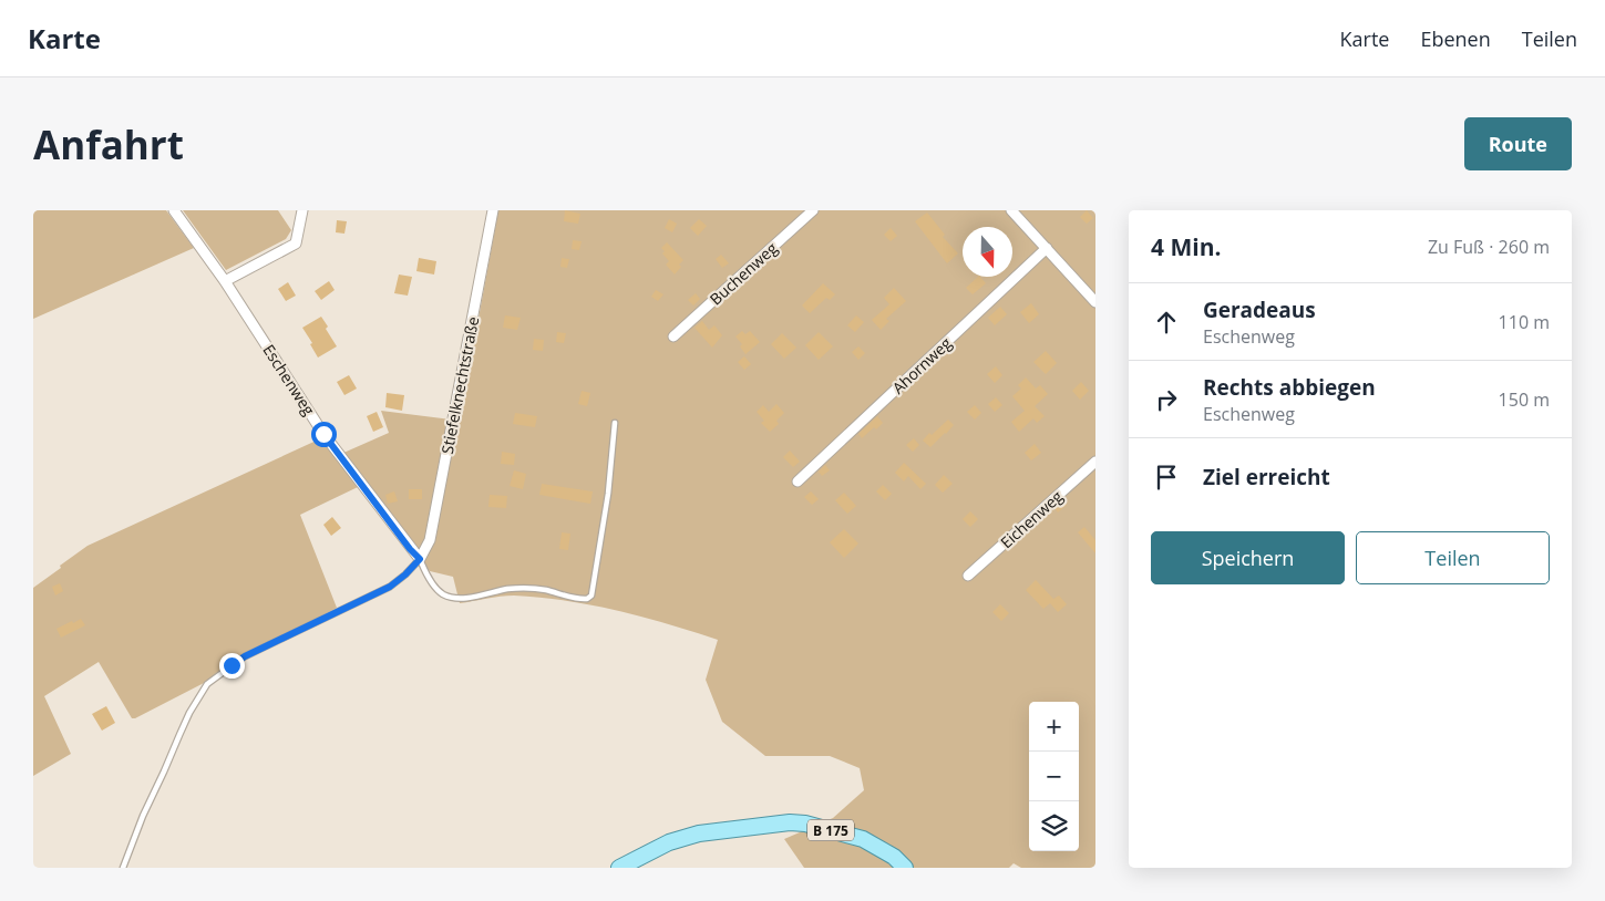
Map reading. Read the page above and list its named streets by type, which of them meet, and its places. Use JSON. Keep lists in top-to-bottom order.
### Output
{
  "streets": {
    "main road": ["B 175"],
    "street": [
      "Buchenweg",
      "Ahornweg",
      "Eschenweg",
      "Stiefelknechtstraße",
      "Eichenweg"
    ]
  },
  "crossings": [
    ["Eschenweg", "Stiefelknechtstraße"]
  ],
  "north": "bottom",
  "page": {
    "header": "Karte",
    "nav": ["Karte", "Ebenen", "Teilen"],
    "buttons": [
      "Route",
      ["Speichern", "Teilen"]
    ],
    "title": "Anfahrt",
    "heading": ["4 Min.", "Zu Fuß · 260 m"],
    "list": [
      ["Geradeaus", "Eschenweg", "110 m"],
      ["Rechts abbiegen", "Eschenweg", "150 m"],
      "Ziel erreicht"
    ],
    "map_buttons": ["+", "−"]
  }
}
